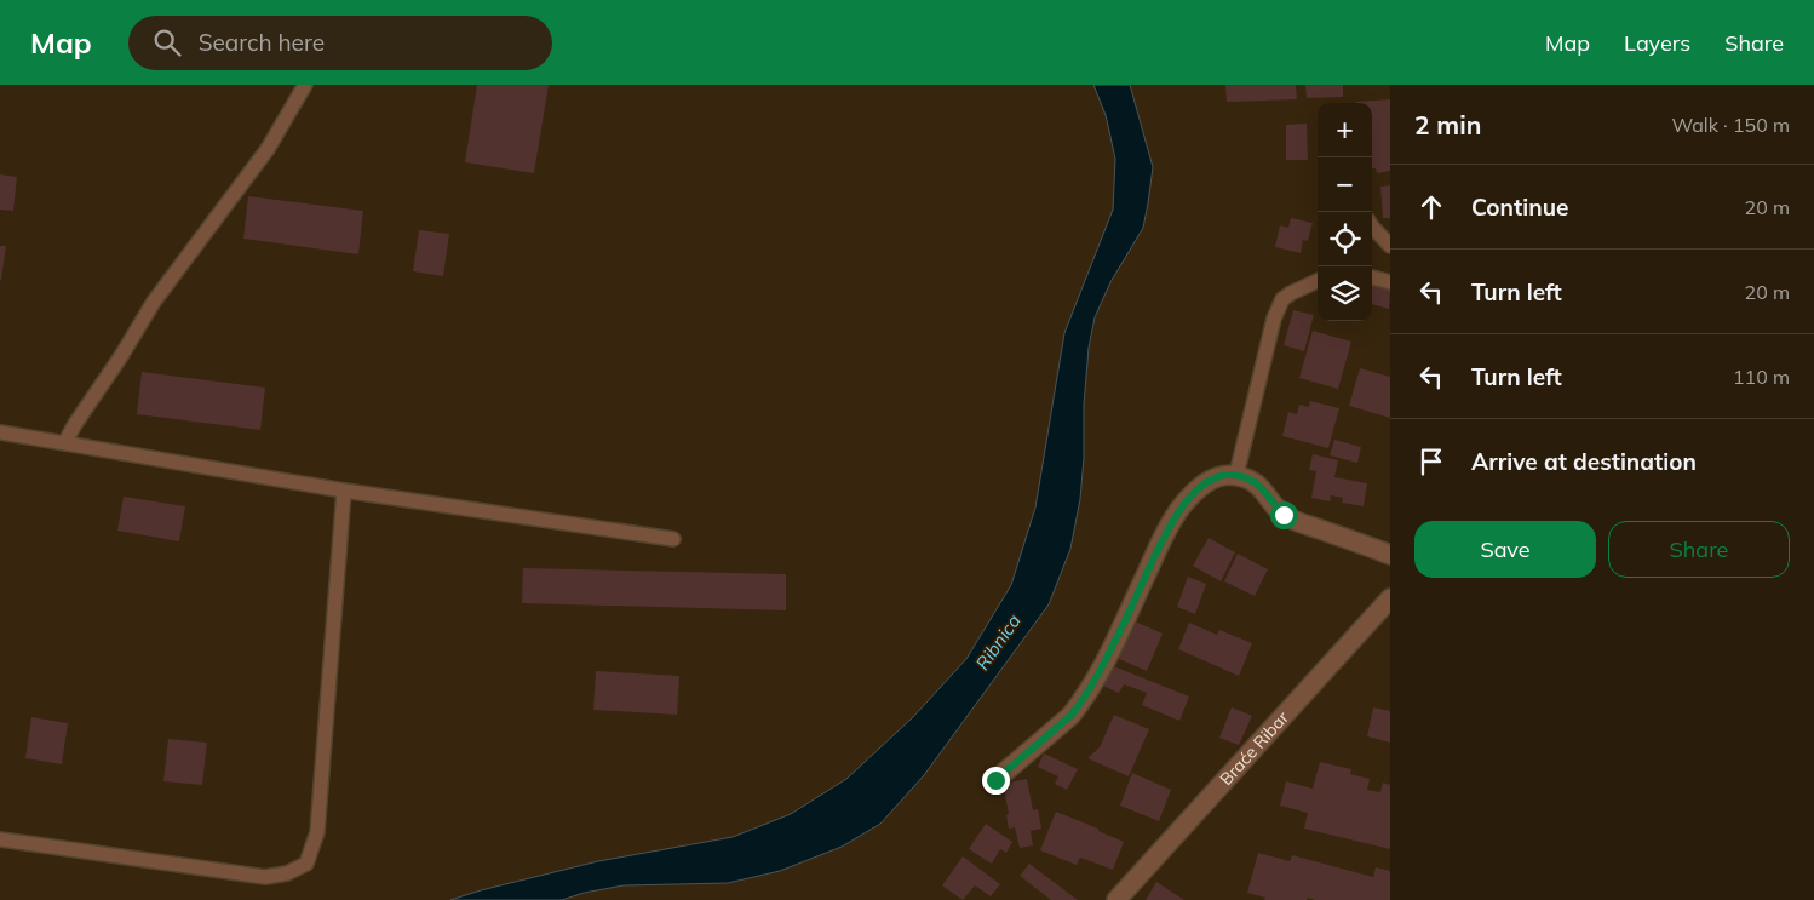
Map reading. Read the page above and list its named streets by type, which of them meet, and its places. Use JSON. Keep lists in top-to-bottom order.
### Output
{
  "streets": {
    "street": ["Braće Ribar"]
  },
  "water": ["Ribnica"],
  "page": {
    "header": "Map",
    "search": "Search here",
    "nav": ["Map", "Layers", "Share"],
    "heading": ["2 min", "Walk · 150 m"],
    "map_buttons": ["+", "−"],
    "list": [
      ["Continue", "20 m"],
      ["Turn left", "20 m"],
      ["Turn left", "110 m"],
      "Arrive at destination"
    ],
    "buttons": ["Save", "Share"]
  }
}
